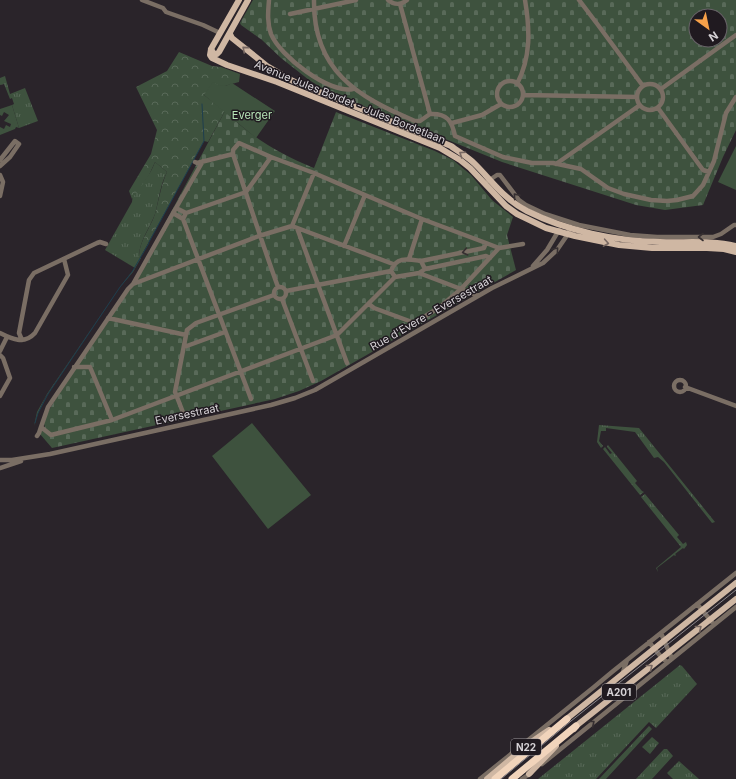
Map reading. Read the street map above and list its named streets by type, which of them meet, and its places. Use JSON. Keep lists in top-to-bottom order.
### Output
{
  "streets": {
    "highway": ["A201"],
    "main road": ["Avenue Jules Bordet - Jules Bordetlaan", "N22"],
    "street": ["Rue d'Evere - Eversestraat", "Eversestraat"]
  },
  "crossings": [
    ["Avenue Jules Bordet - Jules Bordetlaan", "Rue d'Evere - Eversestraat"],
    ["Rue d'Evere - Eversestraat", "Eversestraat"],
    ["A201", "N22"]
  ],
  "parks": ["Everger"],
  "north": "bottom right"
}
